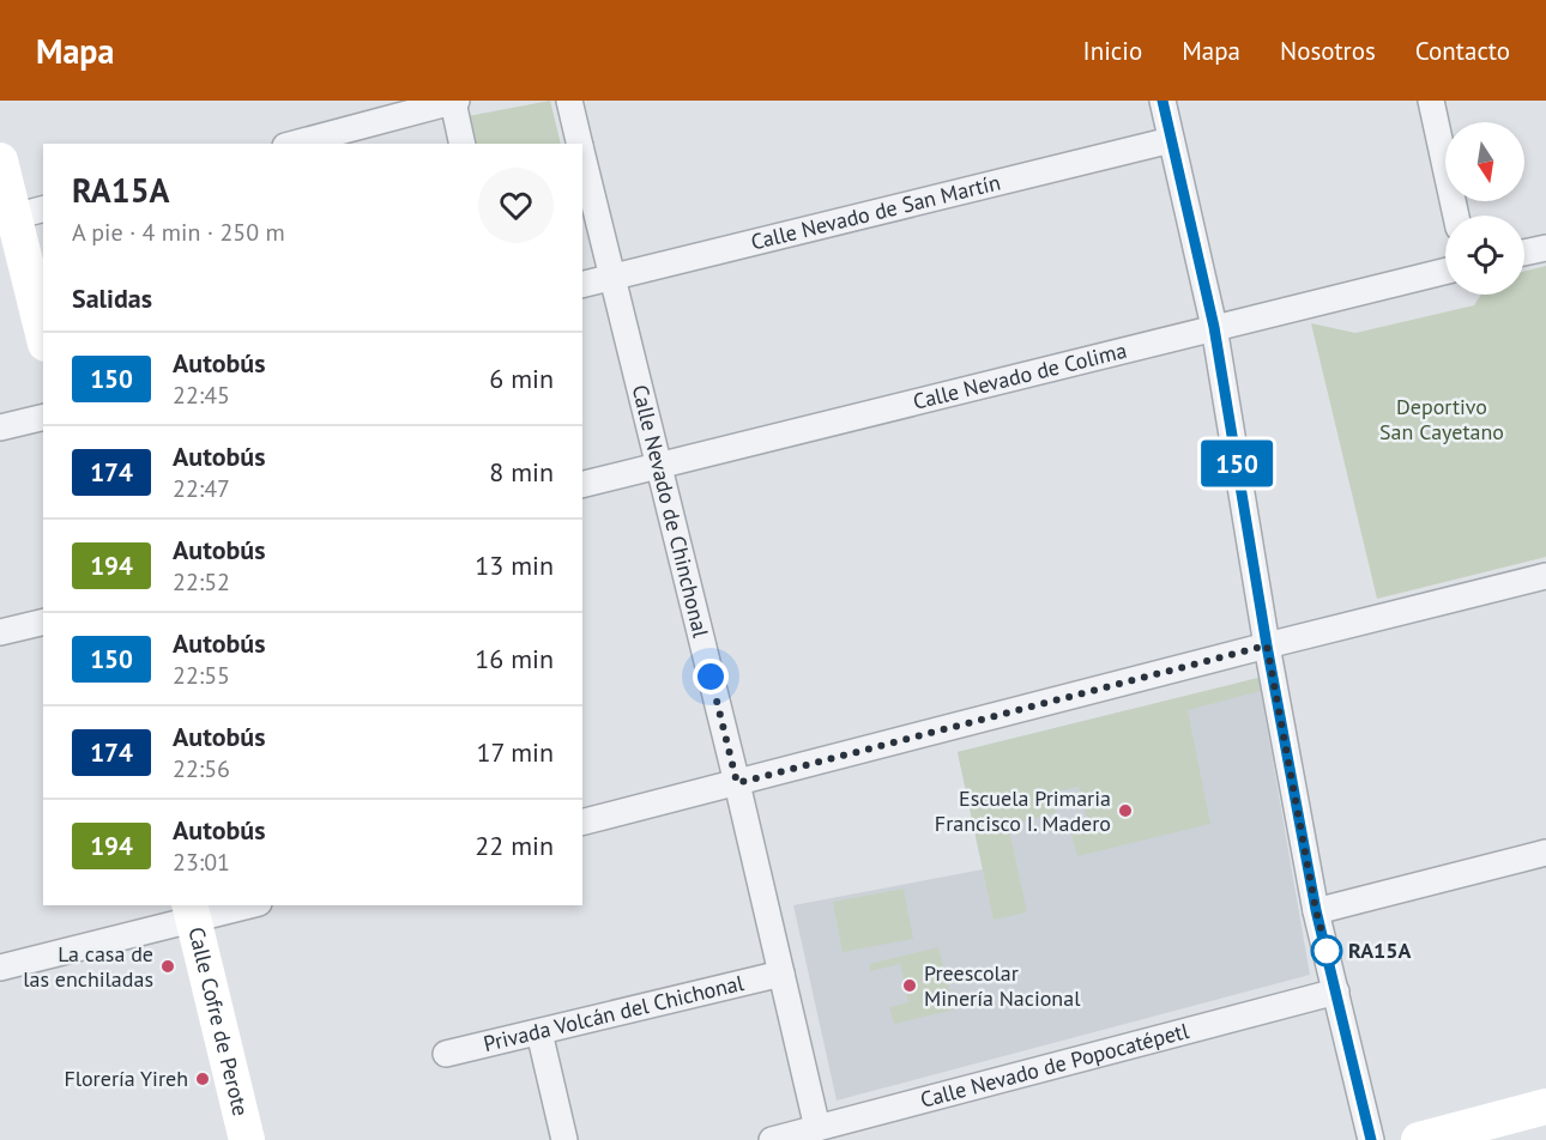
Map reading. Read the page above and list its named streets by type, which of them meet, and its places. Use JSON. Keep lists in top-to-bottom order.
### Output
{
  "streets": {
    "street": [
      "Calle Nevado de San Martín",
      "Calle Nevado de Colima",
      "Calle Nevado de Chinchonal",
      "Privada Volcán del Chichonal",
      "Calle Cofre de Perote",
      "Calle Nevado de Popocatépetl"
    ]
  },
  "crossings": [
    ["Calle Nevado de San Martín", "Calle Nevado de Chinchonal"],
    ["Calle Nevado de Colima", "Calle Nevado de Chinchonal"],
    ["Calle Nevado de Chinchonal", "Privada Volcán del Chichonal"],
    ["Calle Nevado de Chinchonal", "Calle Nevado de Popocatépetl"]
  ],
  "parks": ["Deportivo San Cayetano"],
  "places": [
    "Escuela Primaria Francisco I. Madero",
    "RA15A",
    "La casa de las enchiladas",
    "Preescolar Minería Nacional",
    "Florería Yireh"
  ],
  "lines": ["bus line 150"],
  "north": "bottom",
  "page": {
    "header": "Mapa",
    "nav": [
      "Inicio",
      "Mapa",
      "Nosotros",
      "Contacto"
    ],
    "on_map": "150",
    "heading": [
      ["RA15A", "A pie · 4 min · 250 m"],
      "Salidas"
    ],
    "list": [
      {
        "mark": "150",
        "name": "Autobús",
        "note": "22:45",
        "value": "6 min"
      },
      {
        "mark": "174",
        "name": "Autobús",
        "note": "22:47",
        "value": "8 min"
      },
      {
        "mark": "194",
        "name": "Autobús",
        "note": "22:52",
        "value": "13 min"
      },
      {
        "mark": "150",
        "name": "Autobús",
        "note": "22:55",
        "value": "16 min"
      },
      {
        "mark": "174",
        "name": "Autobús",
        "note": "22:56",
        "value": "17 min"
      },
      {
        "mark": "194",
        "name": "Autobús",
        "note": "23:01",
        "value": "22 min"
      }
    ]
  }
}
